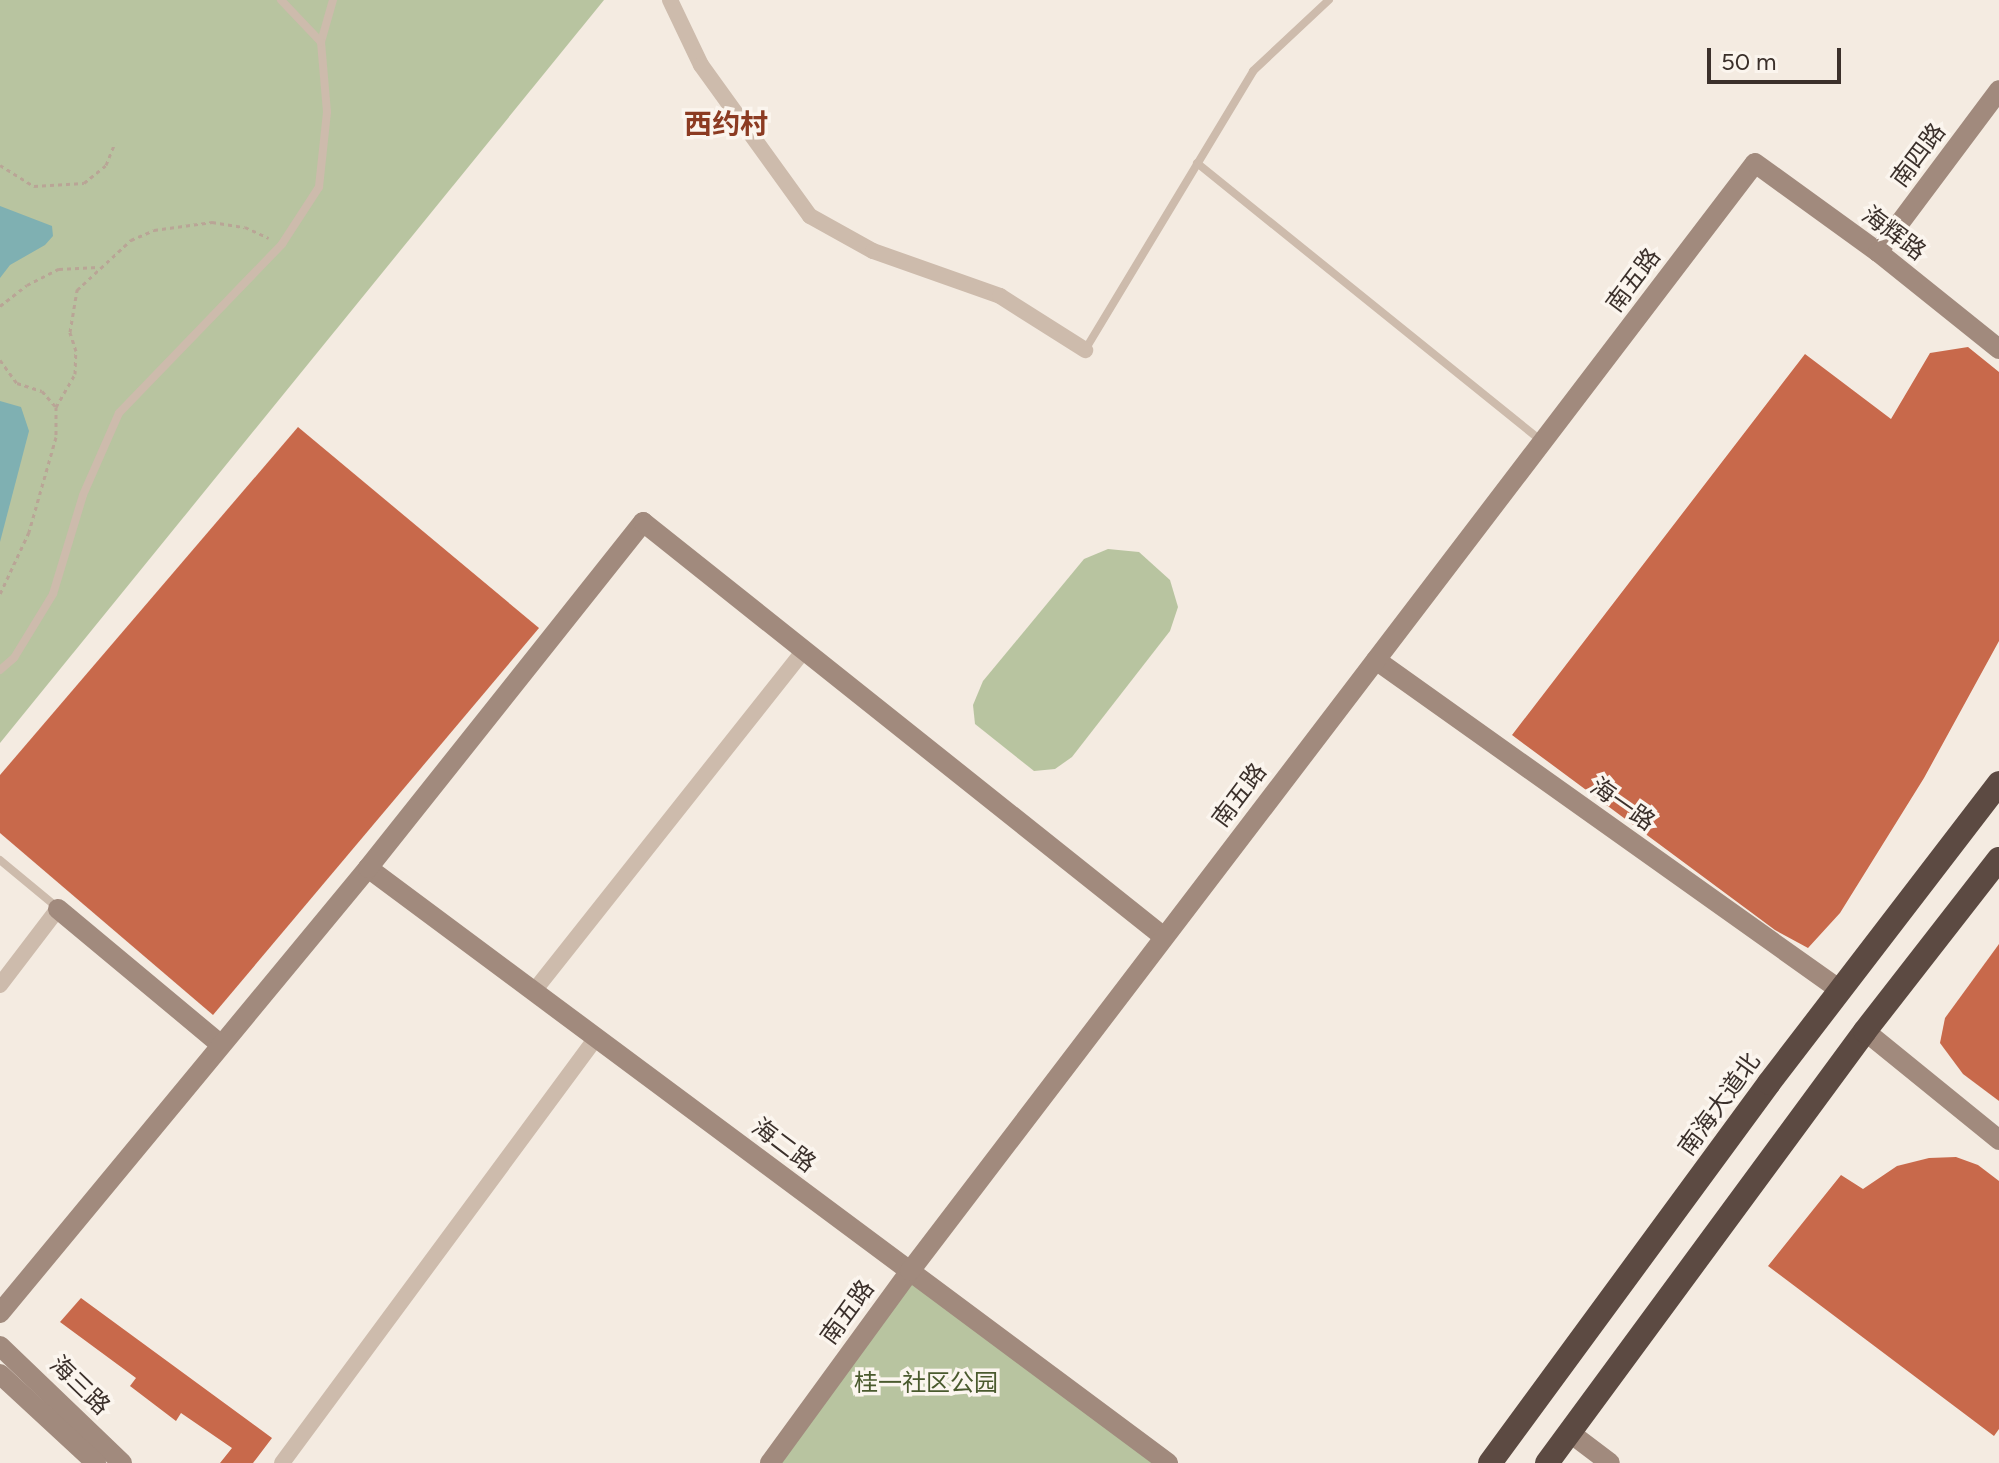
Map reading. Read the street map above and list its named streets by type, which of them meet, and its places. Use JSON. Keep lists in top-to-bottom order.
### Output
{
  "streets": {
    "highway": ["南海大道北"],
    "street": [
      "南四路",
      "海辉路",
      "南五路",
      "海一路",
      "海二路",
      "海三路"
    ]
  },
  "crossings": [
    ["南四路", "海辉路"],
    ["海辉路", "南五路"],
    ["南五路", "海一路"],
    ["南五路", "海二路"],
    ["海一路", "南海大道北"]
  ],
  "districts": ["西约村"],
  "parks": ["桂一社区公园"],
  "scale_bar": "50 m"
}
